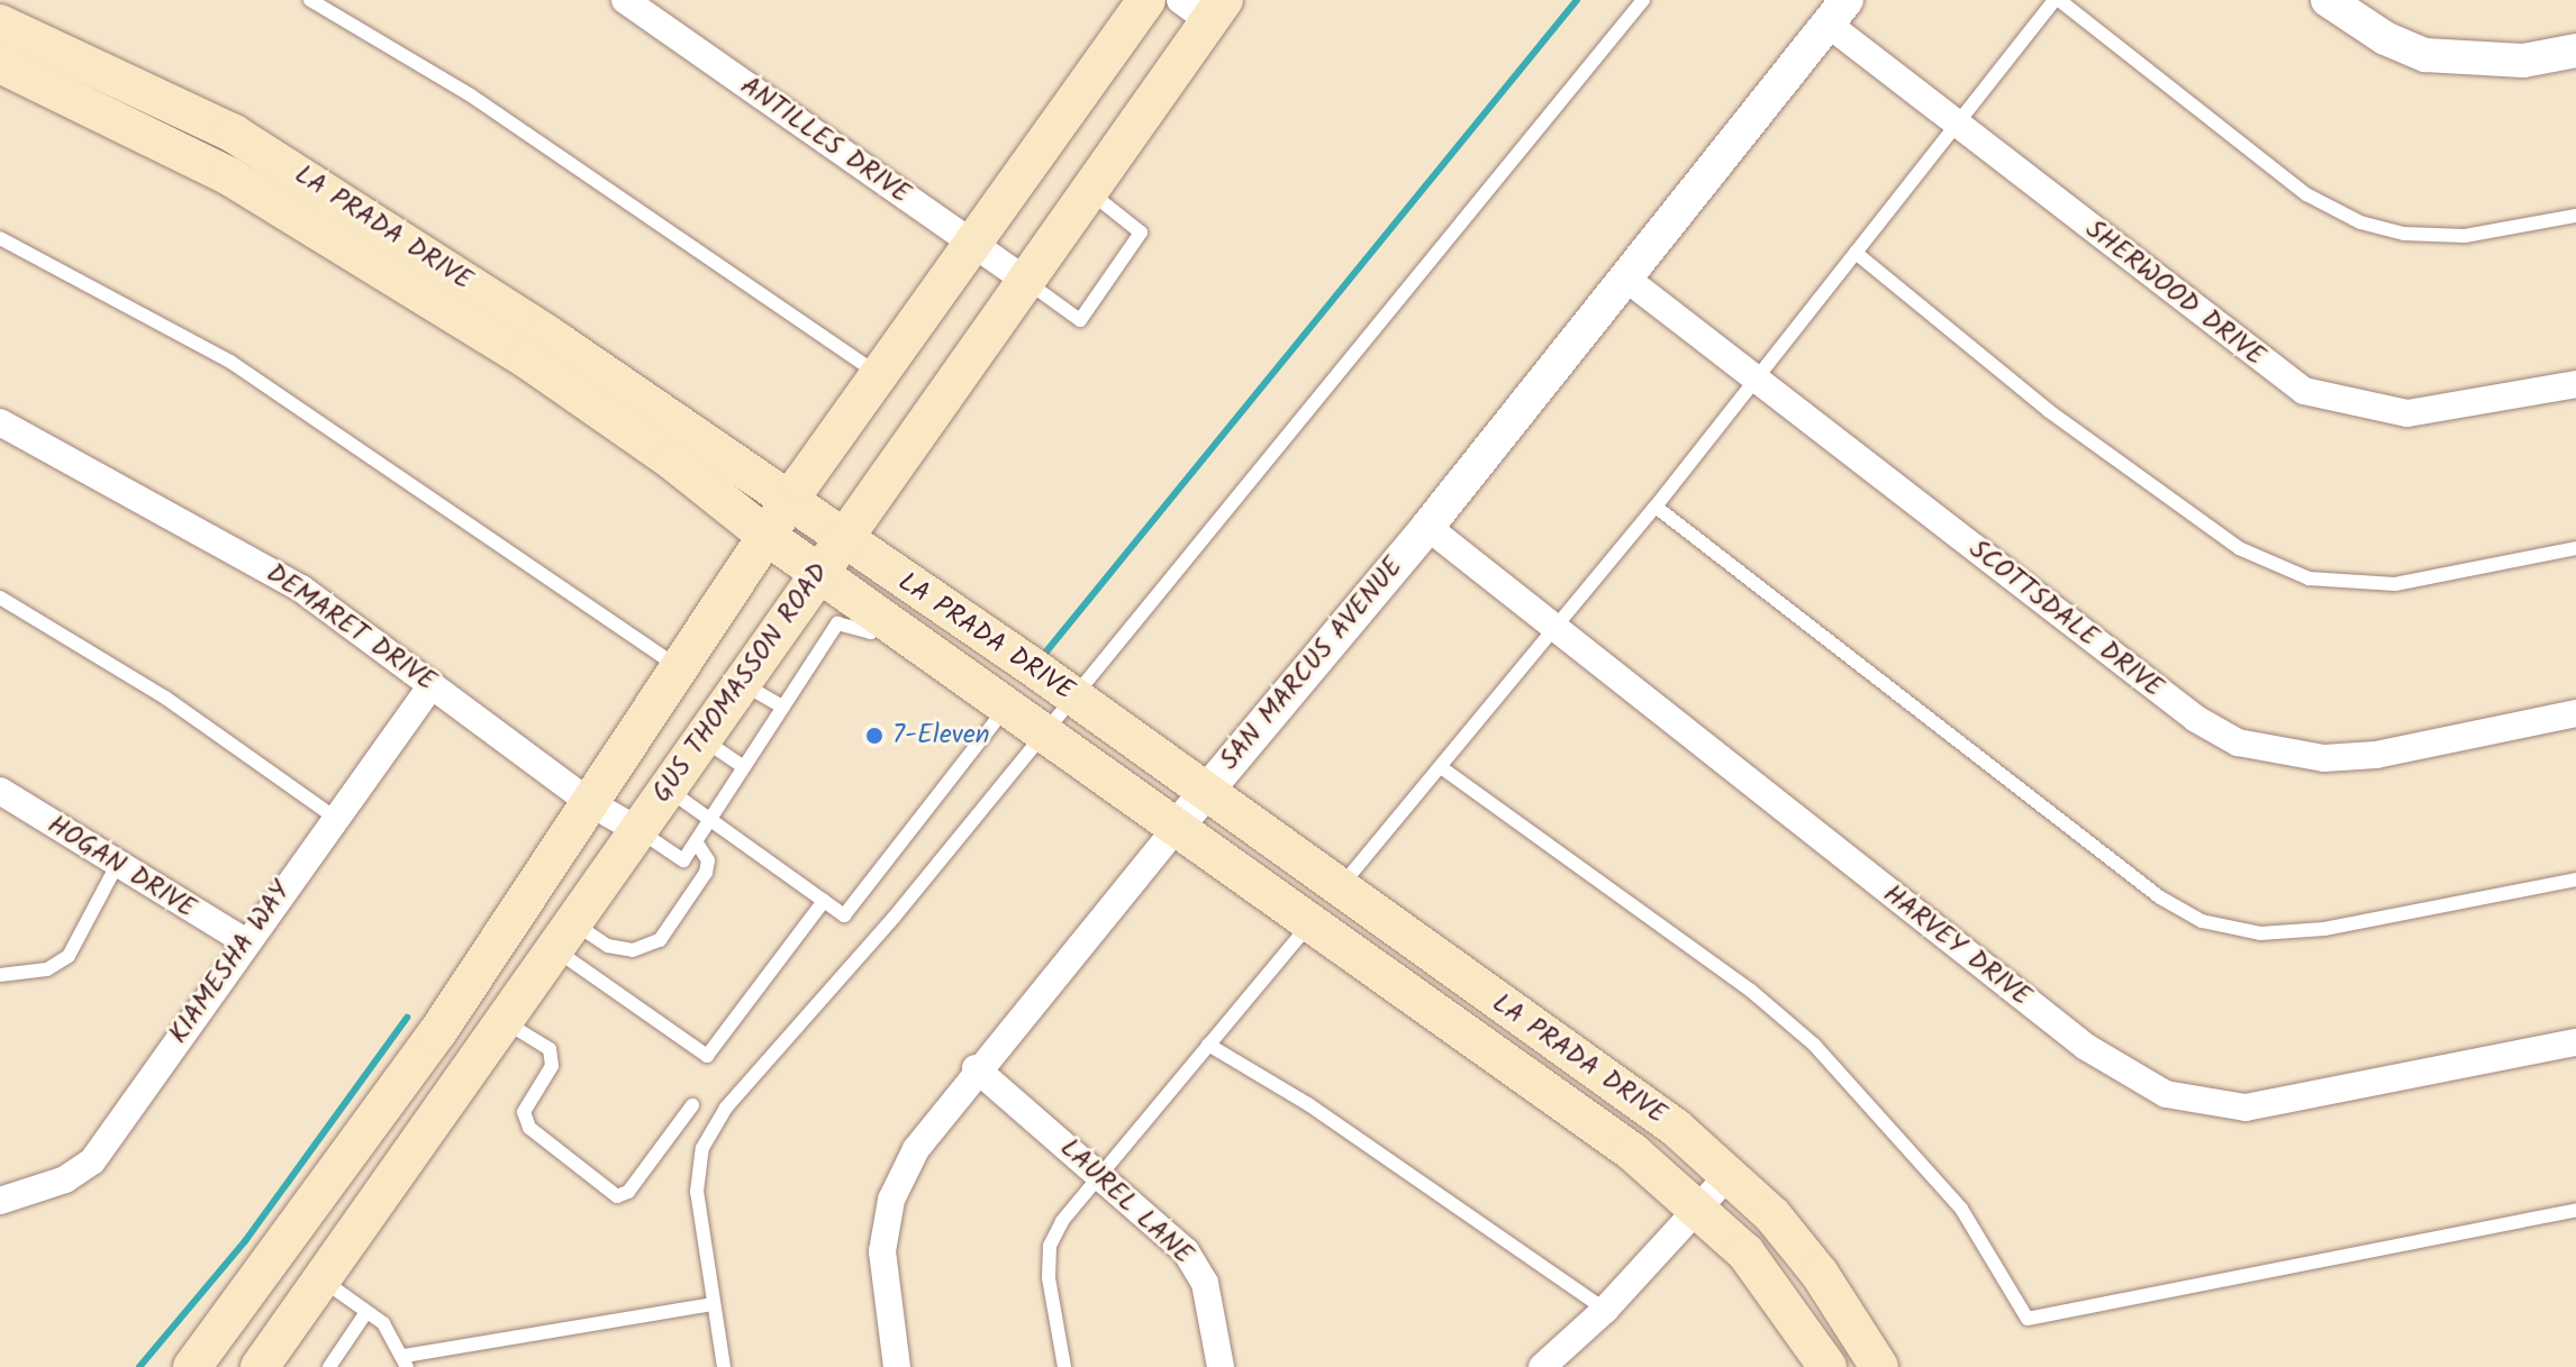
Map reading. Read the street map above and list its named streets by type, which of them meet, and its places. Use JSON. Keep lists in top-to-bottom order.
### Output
{
  "streets": {
    "main road": ["LA PRADA DRIVE", "GUS THOMASSON ROAD"],
    "street": [
      "ANTILLES DRIVE",
      "SHERWOOD DRIVE",
      "SCOTTSDALE DRIVE",
      "DEMARET DRIVE",
      "SAN MARCUS AVENUE",
      "HOGAN DRIVE",
      "HARVEY DRIVE",
      "KIAMESHA WAY",
      "LAUREL LANE"
    ]
  },
  "crossings": [
    ["ANTILLES DRIVE", "GUS THOMASSON ROAD"],
    ["LA PRADA DRIVE", "SAN MARCUS AVENUE"],
    ["LA PRADA DRIVE", "GUS THOMASSON ROAD"],
    ["SHERWOOD DRIVE", "SAN MARCUS AVENUE"],
    ["SCOTTSDALE DRIVE", "SAN MARCUS AVENUE"],
    ["DEMARET DRIVE", "GUS THOMASSON ROAD"],
    ["DEMARET DRIVE", "KIAMESHA WAY"],
    ["SAN MARCUS AVENUE", "HARVEY DRIVE"],
    ["SAN MARCUS AVENUE", "LAUREL LANE"],
    ["HOGAN DRIVE", "KIAMESHA WAY"]
  ],
  "places": ["7-Eleven"]
}
